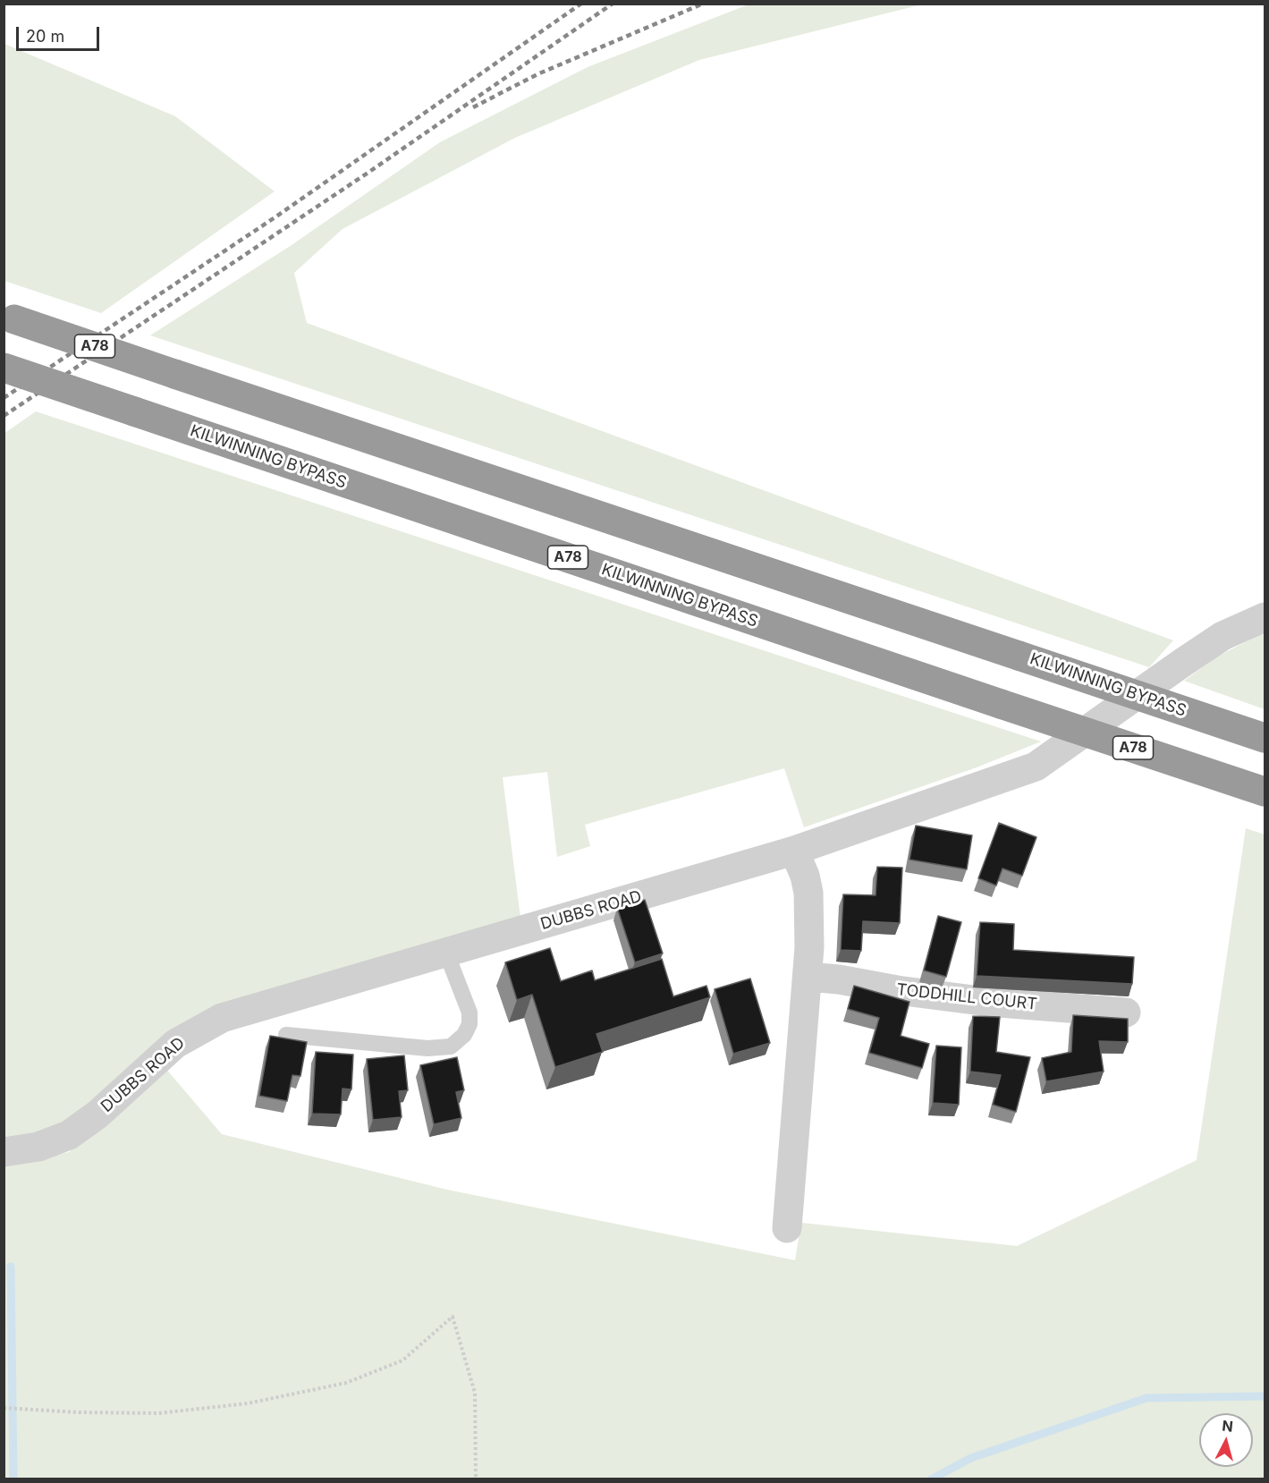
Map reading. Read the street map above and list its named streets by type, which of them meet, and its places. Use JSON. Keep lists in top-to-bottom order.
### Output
{
  "streets": {
    "highway": ["A78", "KILWINNING BYPASS"],
    "street": ["DUBBS ROAD", "TODDHILL COURT"]
  },
  "scale_bar": "20 m",
  "north": "top"
}
